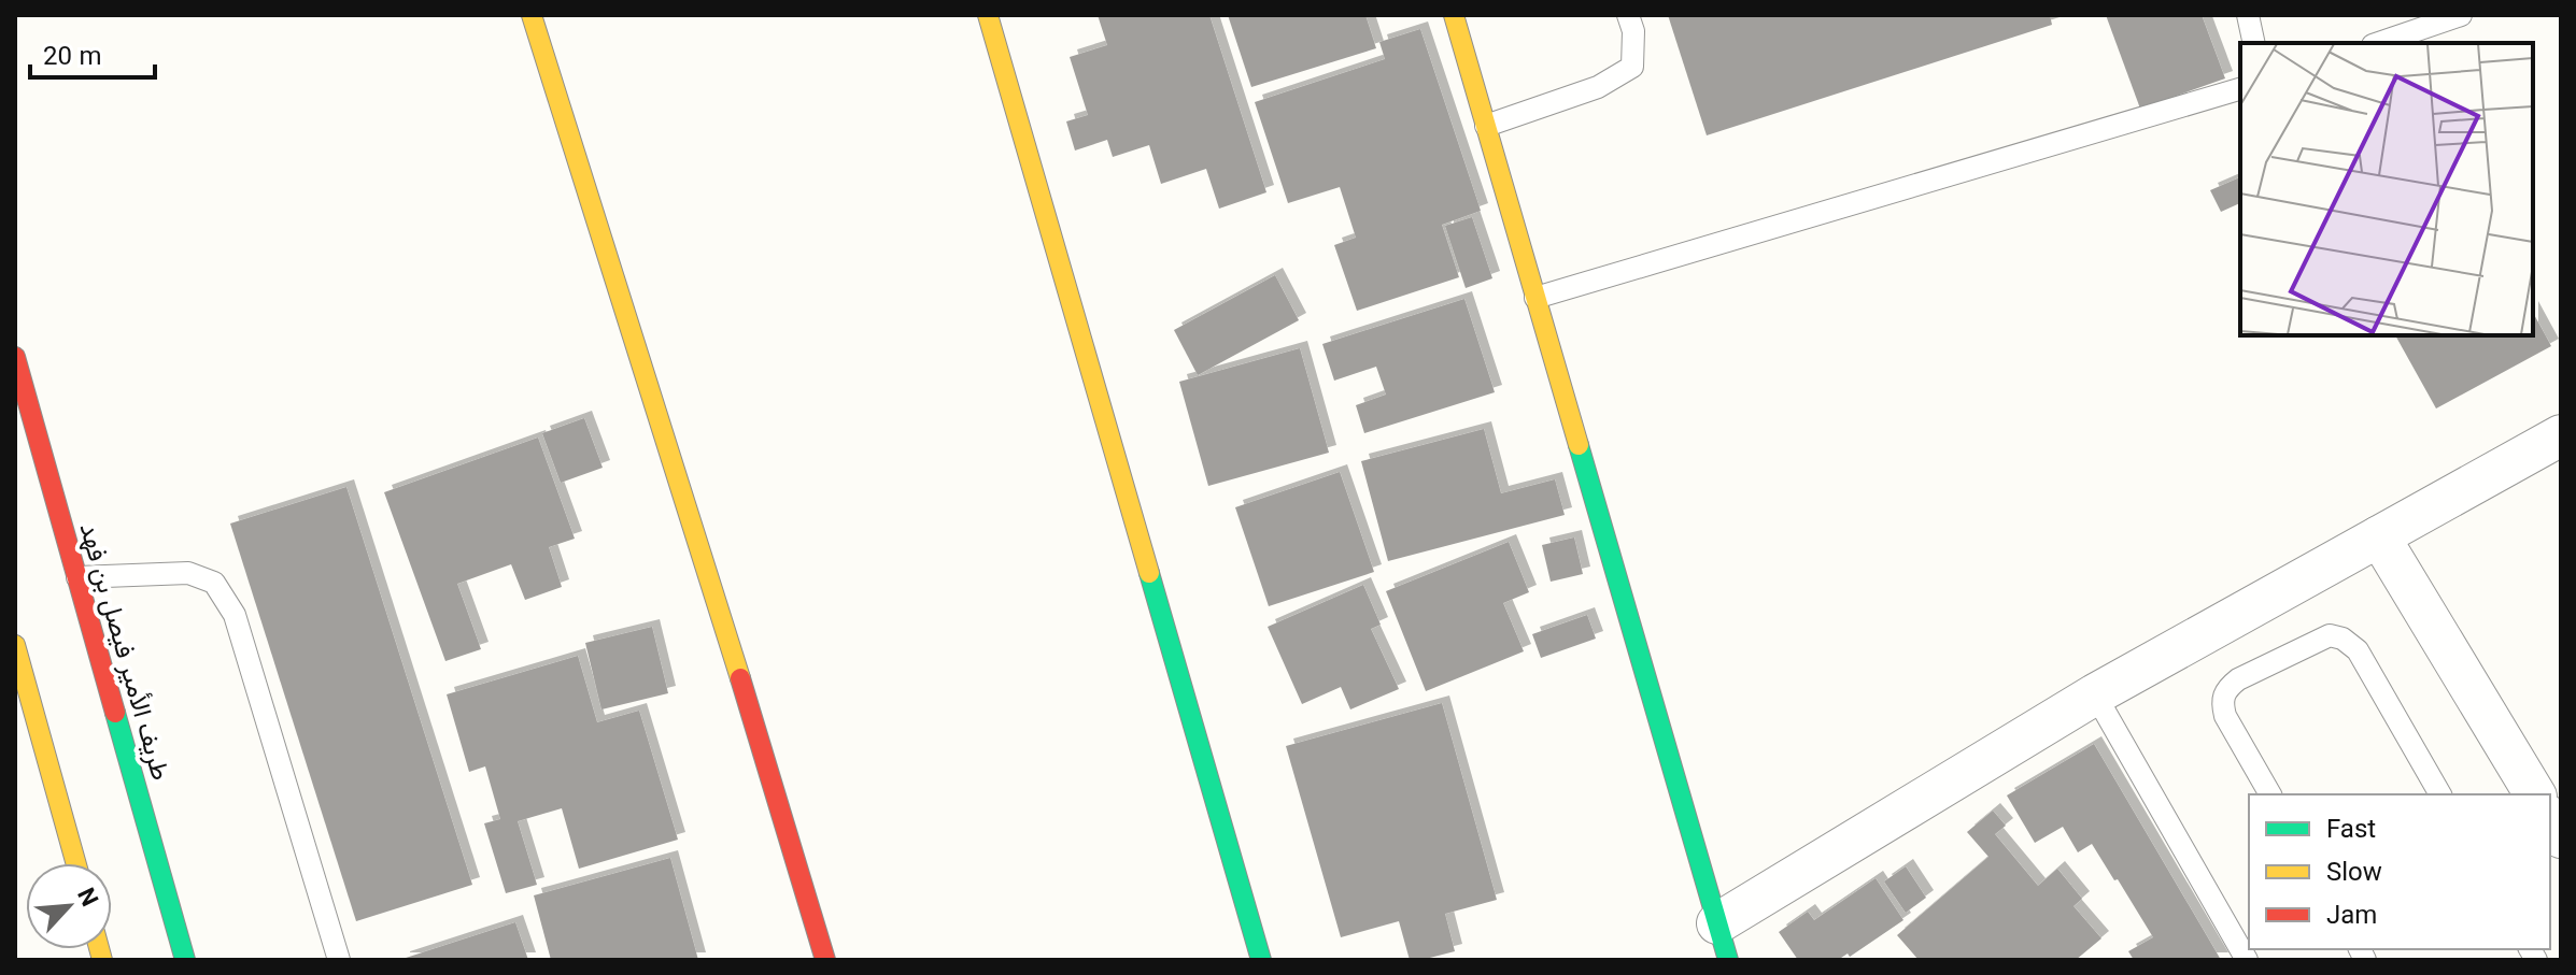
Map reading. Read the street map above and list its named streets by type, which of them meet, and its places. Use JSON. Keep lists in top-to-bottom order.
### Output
{
  "streets": {
    "street": ["طريف الأمير فيصل بن فهد"]
  },
  "legend": ["Fast", "Slow", "Jam"],
  "scale_bar": "20 m",
  "north": "top right"
}
